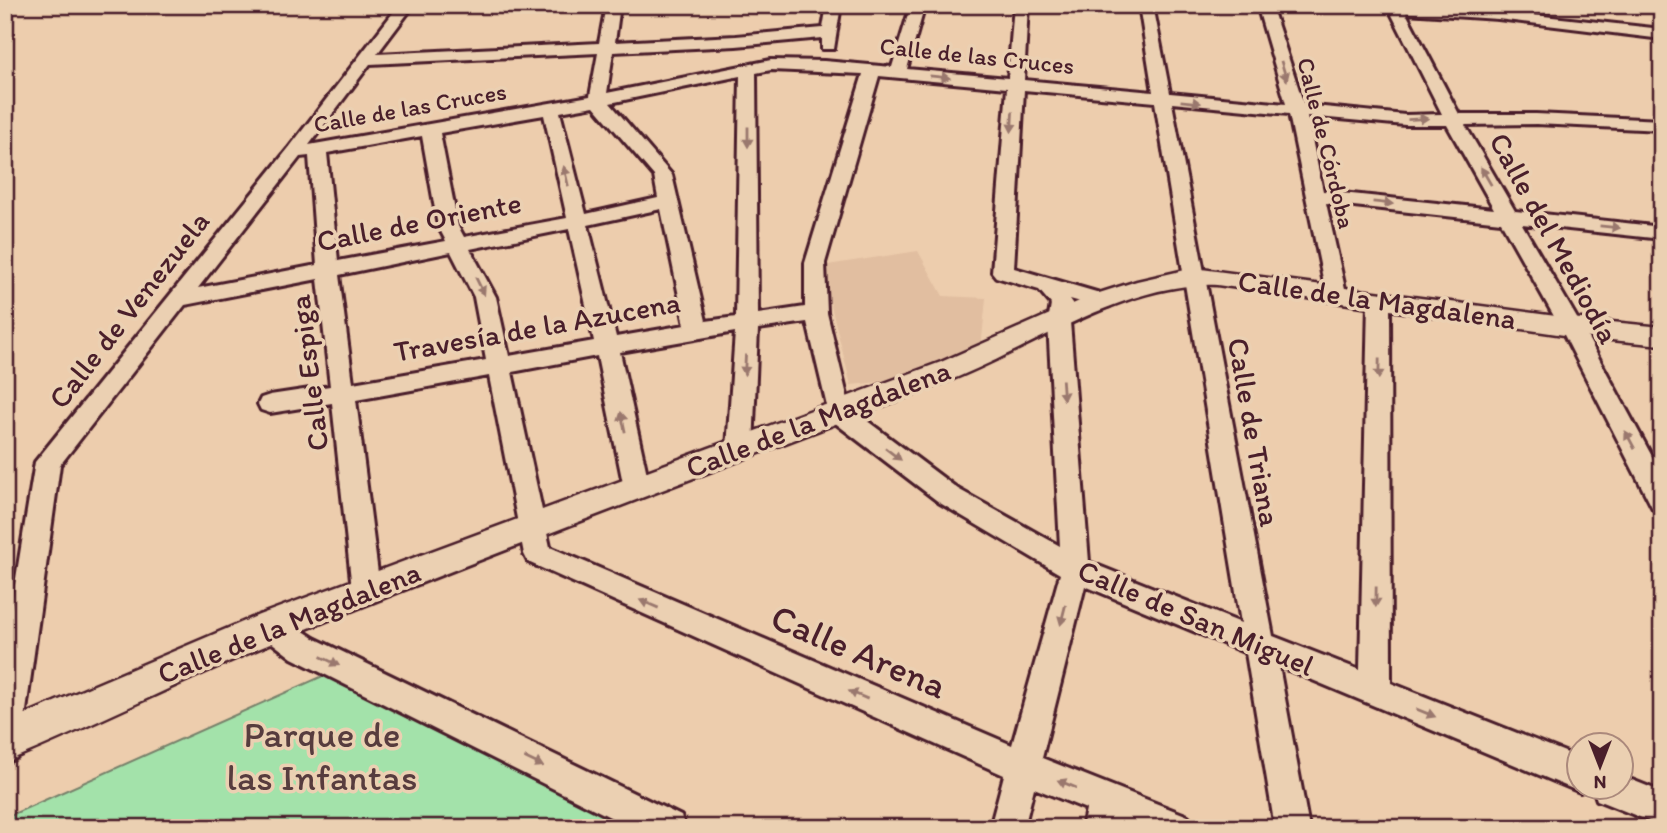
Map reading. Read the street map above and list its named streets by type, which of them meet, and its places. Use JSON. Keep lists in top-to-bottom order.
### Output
{
  "streets": {
    "street": [
      "Calle de las Cruces",
      "Calle de Córdoba",
      "Calle de Oriente",
      "Calle del Mediodía",
      "Calle de la Magdalena",
      "Calle de Venezuela",
      "Travesía de la Azucena",
      "Calle Espiga",
      "Calle de Triana",
      "Calle de San Miguel",
      "Calle Arena"
    ]
  },
  "crossings": [
    ["Calle de las Cruces", "Calle de Córdoba"],
    ["Calle de las Cruces", "Calle del Mediodía"],
    ["Calle de las Cruces", "Calle de Venezuela"],
    ["Calle de las Cruces", "Calle Espiga"],
    ["Calle de las Cruces", "Calle de Triana"],
    ["Calle de las Cruces", "Calle Arena"],
    ["Calle de Córdoba", "Calle de la Magdalena"],
    ["Calle de Oriente", "Calle de Venezuela"],
    ["Calle de Oriente", "Calle Espiga"],
    ["Calle de Oriente", "Calle Arena"],
    ["Calle del Mediodía", "Calle de la Magdalena"],
    ["Calle de la Magdalena", "Calle de Venezuela"],
    ["Calle de la Magdalena", "Calle Espiga"],
    ["Calle de la Magdalena", "Calle de Triana"],
    ["Calle de la Magdalena", "Calle de San Miguel"],
    ["Calle de la Magdalena", "Calle Arena"],
    ["Travesía de la Azucena", "Calle Espiga"],
    ["Travesía de la Azucena", "Calle Arena"],
    ["Calle de Triana", "Calle de San Miguel"]
  ],
  "one_way": ["Calle de Córdoba", "Calle del Mediodía", "Calle de San Miguel"],
  "parks": ["Parque de las Infantas"],
  "north": "bottom"
}
